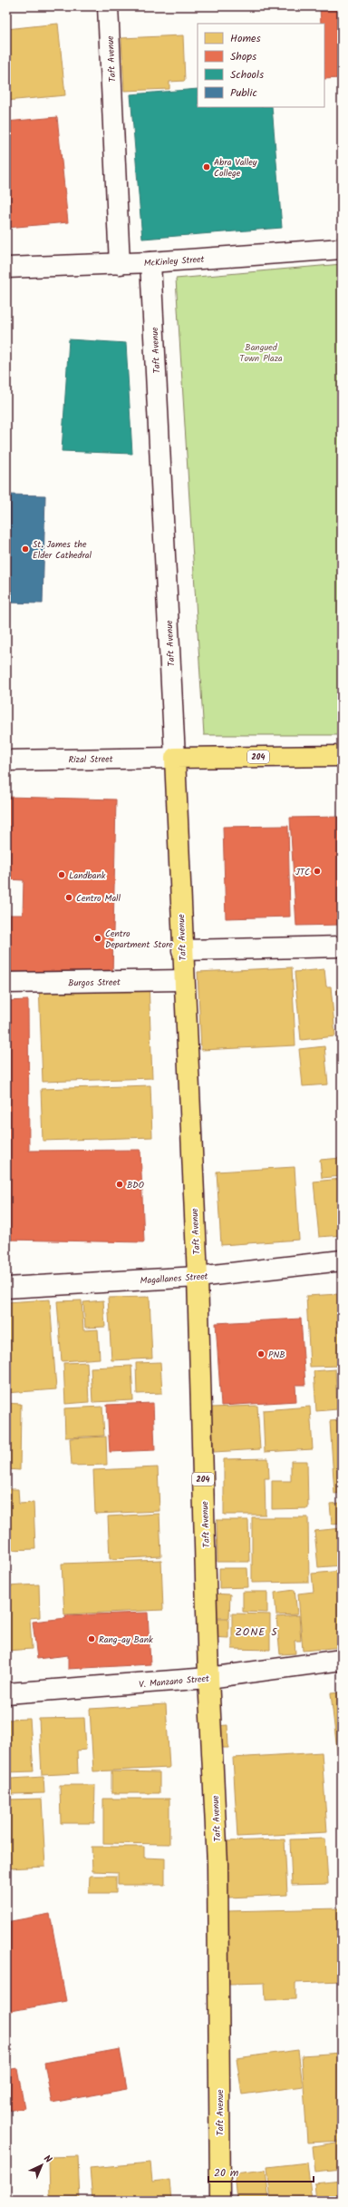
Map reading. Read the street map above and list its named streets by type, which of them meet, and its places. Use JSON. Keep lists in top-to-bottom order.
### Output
{
  "streets": {
    "main road": ["Taft Avenue", "204"],
    "street": [
      "McKinley Street",
      "Rizal Street",
      "Burgos Street",
      "Magallanes Street",
      "V. Manzano Street"
    ]
  },
  "crossings": [
    ["Taft Avenue", "McKinley Street"],
    ["Taft Avenue", "204"],
    ["Taft Avenue", "Rizal Street"],
    ["Taft Avenue", "Burgos Street"],
    ["Taft Avenue", "Magallanes Street"],
    ["Taft Avenue", "V. Manzano Street"],
    ["204", "Rizal Street"]
  ],
  "districts": ["ZONE 5"],
  "parks": ["Bangued Town Plaza"],
  "places": [
    "Abra Valley College",
    "St. James the Elder Cathedral",
    "JTC",
    "Landbank",
    "Centro Mall",
    "Centro Department Store",
    "BDO",
    "PNB",
    "Rang-ay Bank"
  ],
  "legend": [
    "Homes",
    "Shops",
    "Schools",
    "Public"
  ],
  "scale_bar": "20 m",
  "north": "top right"
}
